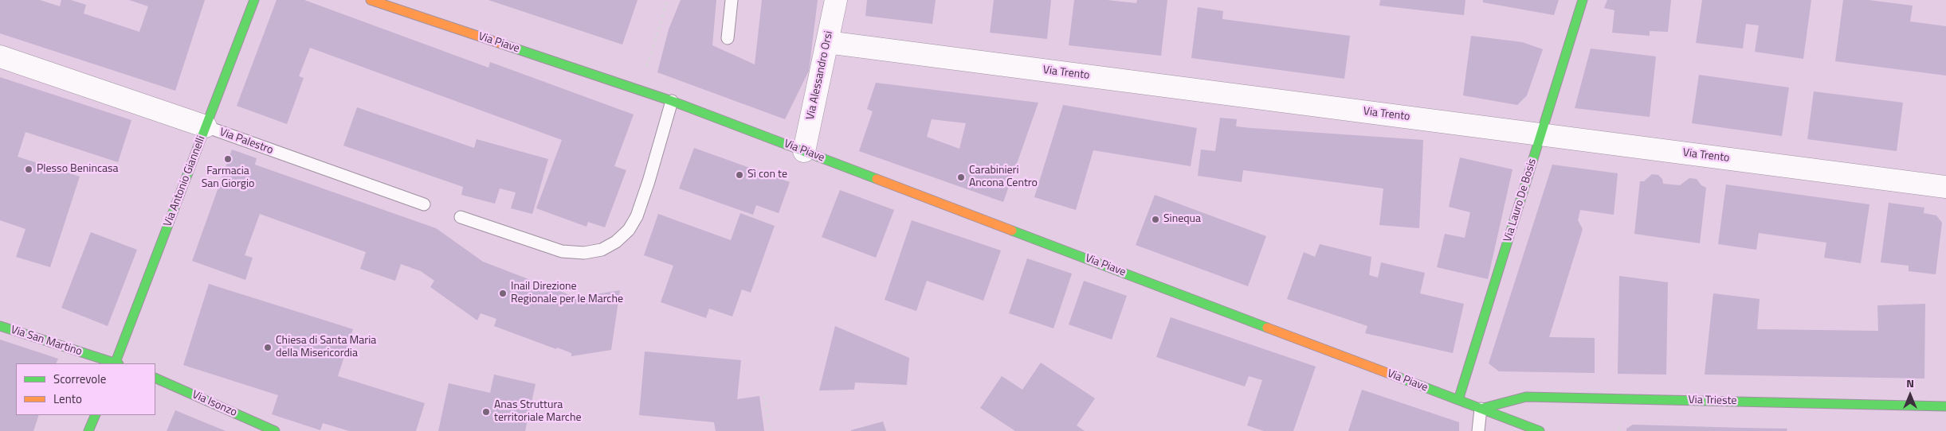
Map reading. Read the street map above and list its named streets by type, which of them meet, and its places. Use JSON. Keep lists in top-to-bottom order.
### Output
{
  "streets": {
    "main road": [
      "Via Piave",
      "Via Antonio Giannelli",
      "Via Lauro De Bosis",
      "Via San Martino",
      "Via Trieste",
      "Via Isonzo"
    ],
    "street": ["Via Trento", "Via Alessandro Orsi", "Via Palestro"]
  },
  "crossings": [
    ["Via Piave", "Via Alessandro Orsi"],
    ["Via Piave", "Via Lauro De Bosis"],
    ["Via Piave", "Via Trieste"],
    ["Via Trento", "Via Alessandro Orsi"],
    ["Via Trento", "Via Lauro De Bosis"],
    ["Via Palestro", "Via Antonio Giannelli"]
  ],
  "places": [
    "Farmacia San Giorgio",
    "Plesso Benincasa",
    "Sì con te",
    "Carabinieri Ancona Centro",
    "Sinequa",
    "Inail Direzione Regionale per le Marche",
    "Chiesa di Santa Maria della Misericordia",
    "Anas Struttura territoriale Marche"
  ],
  "legend": ["Scorrevole", "Lento"],
  "north": "top"
}
